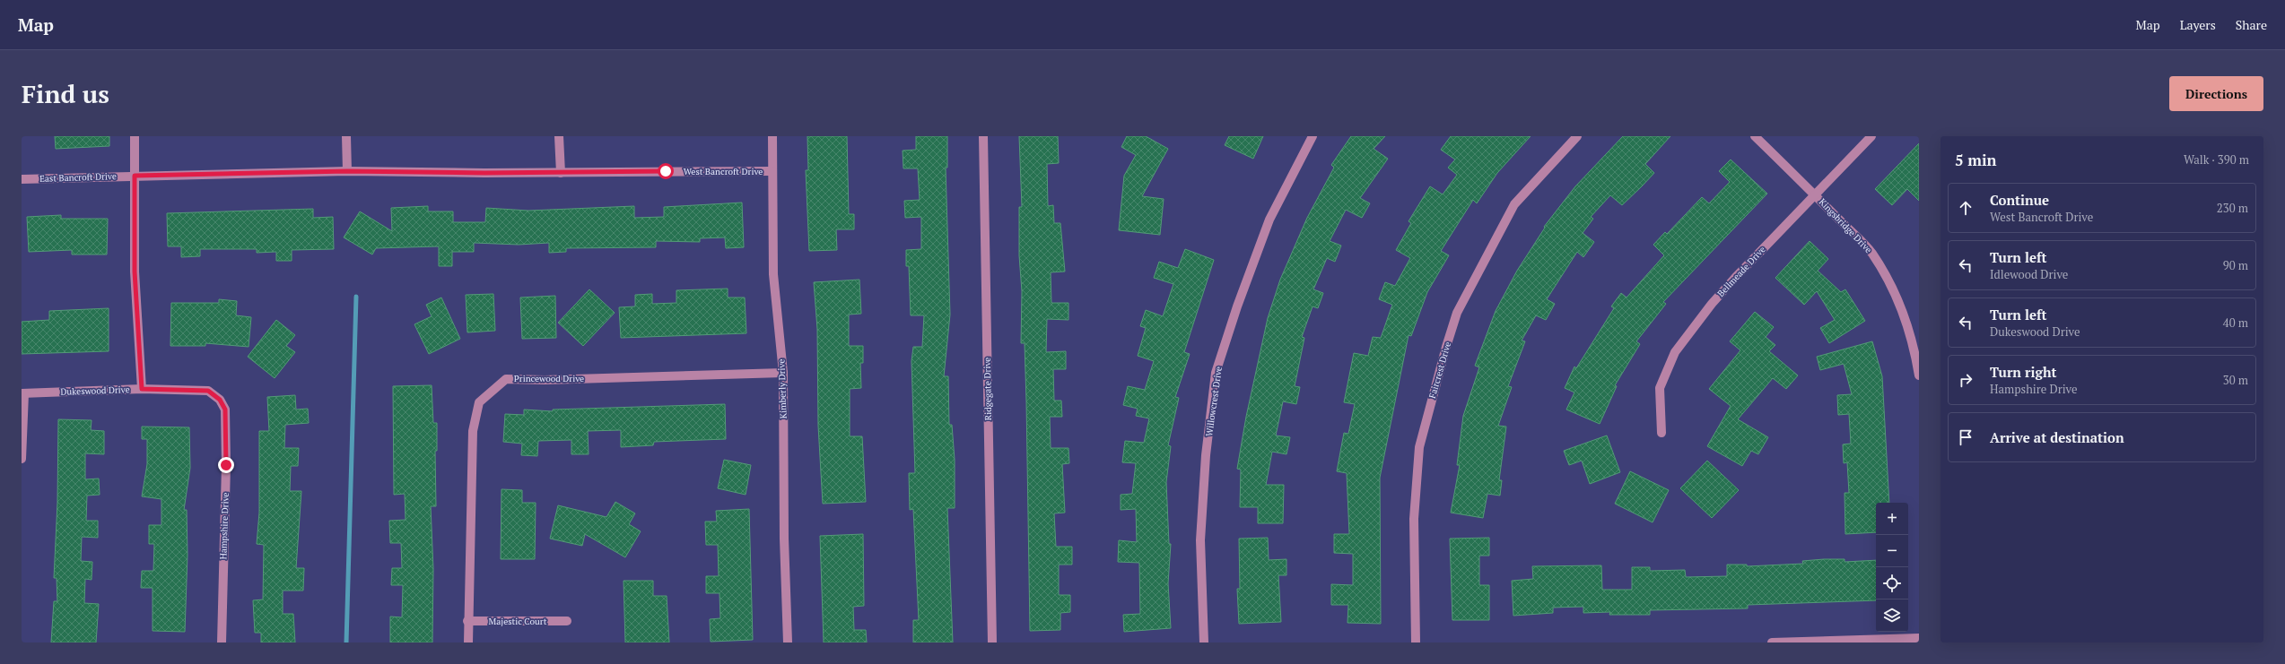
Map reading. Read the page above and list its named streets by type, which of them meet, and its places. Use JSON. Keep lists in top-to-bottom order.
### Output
{
  "streets": {
    "street": [
      "West Bancroft Drive",
      "East Bancroft Drive",
      "Kingsbridge Drive",
      "Bellmeade Drive",
      "Faircrest Drive",
      "Princewood Drive",
      "Kimberly Drive",
      "Ridgegate Drive",
      "Dukeswood Drive",
      "Willowcrest Drive",
      "Hampshire Drive",
      "Majestic Court"
    ]
  },
  "crossings": [
    ["West Bancroft Drive", "East Bancroft Drive"],
    ["West Bancroft Drive", "Kimberly Drive"],
    ["Kingsbridge Drive", "Bellmeade Drive"],
    ["Princewood Drive", "Kimberly Drive"],
    ["Princewood Drive", "Majestic Court"],
    ["Dukeswood Drive", "Hampshire Drive"]
  ],
  "page": {
    "header": "Map",
    "nav": ["Map", "Layers", "Share"],
    "buttons": "Directions",
    "title": "Find us",
    "heading": ["5 min", "Walk · 390 m"],
    "list": [
      ["Continue", "West Bancroft Drive", "230 m"],
      ["Turn left", "Idlewood Drive", "90 m"],
      ["Turn left", "Dukeswood Drive", "40 m"],
      ["Turn right", "Hampshire Drive", "30 m"],
      "Arrive at destination"
    ],
    "map_buttons": ["+", "−"]
  }
}
